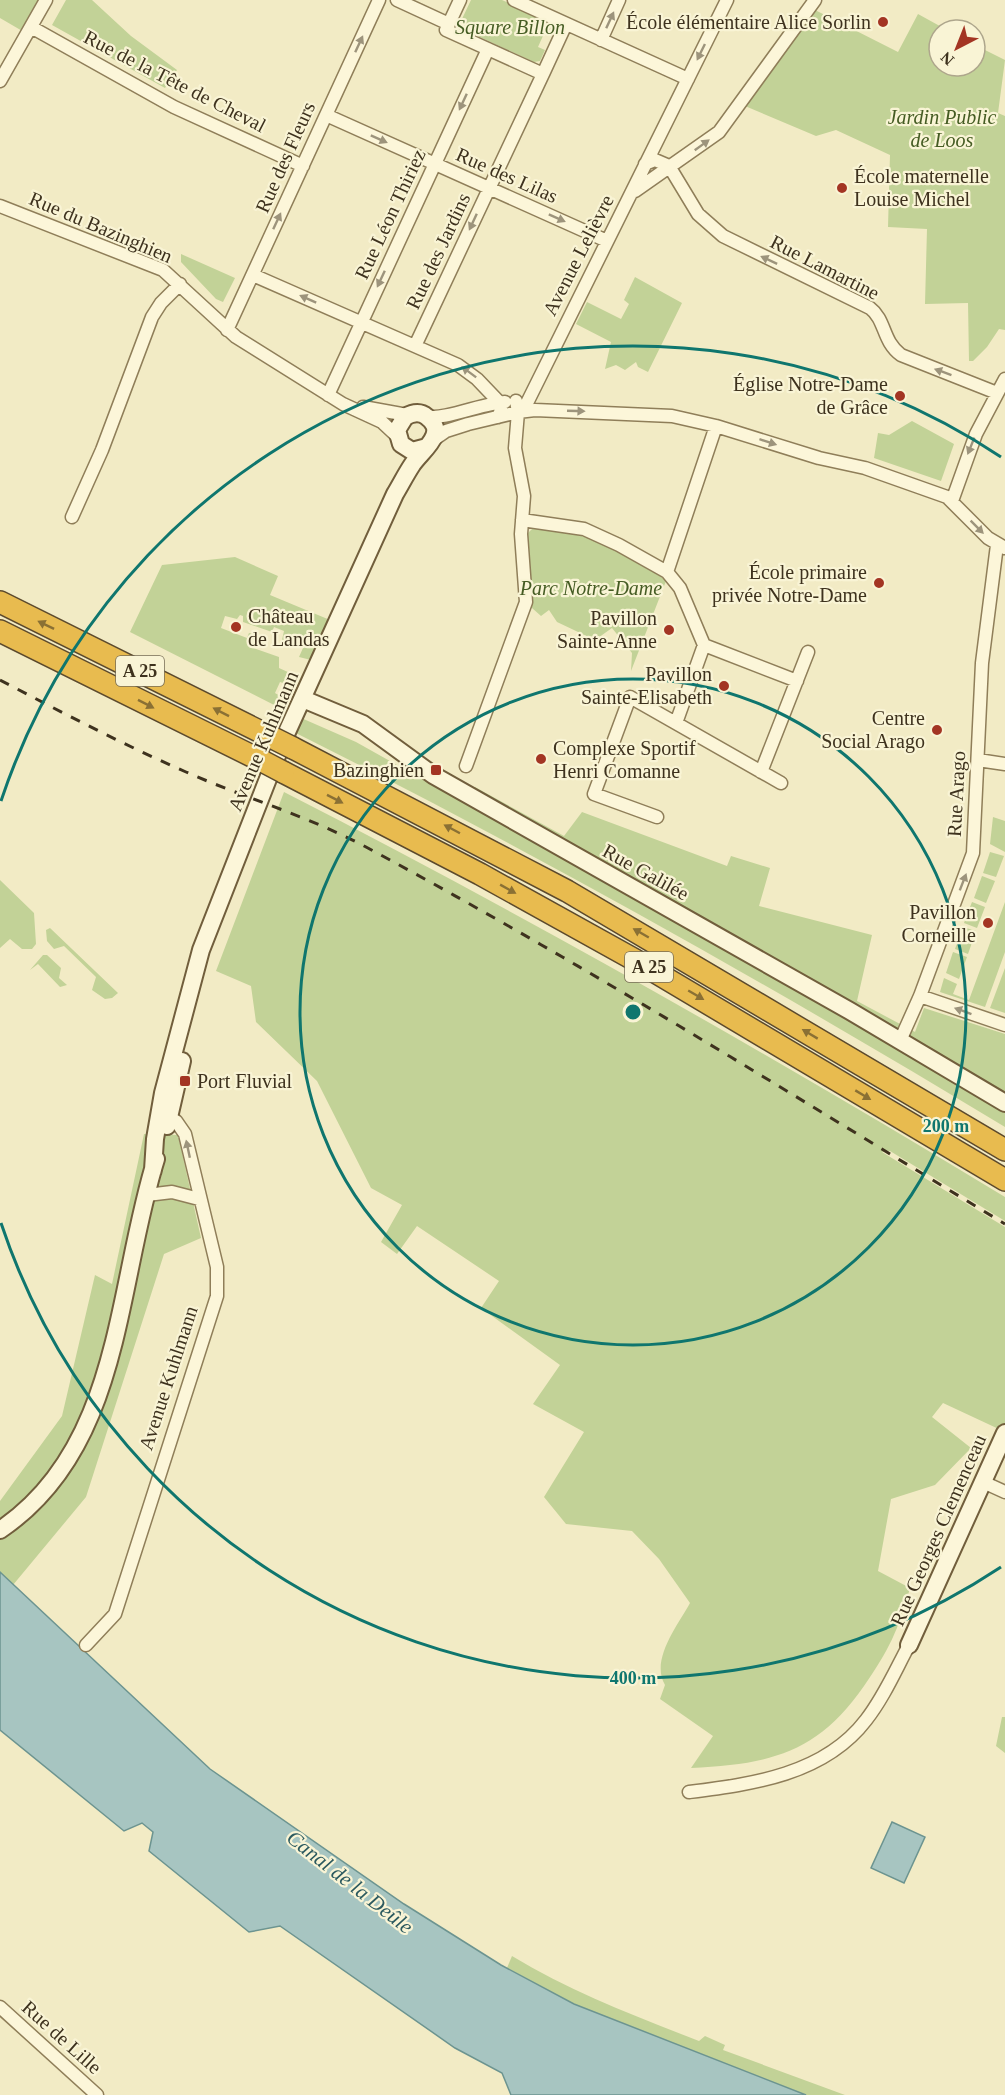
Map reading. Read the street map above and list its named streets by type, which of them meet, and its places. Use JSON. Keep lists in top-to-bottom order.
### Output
{
  "streets": {
    "highway": ["A 25"],
    "street": [
      "Rue de la Tête de Cheval",
      "Rue des Fleurs",
      "Rue des Lilas",
      "Rue Léon Thiriez",
      "Rue du Bazinghien",
      "Rue des Jardins",
      "Avenue Lelièvre",
      "Rue Lamartine",
      "Avenue Kuhlmann",
      "Rue Arago",
      "Rue Galilée",
      "Rue Georges Clemenceau",
      "Rue de Lille"
    ]
  },
  "crossings": [
    ["Rue de la Tête de Cheval", "Rue des Fleurs"],
    ["Rue des Fleurs", "Rue des Lilas"],
    ["Rue des Fleurs", "Rue du Bazinghien"],
    ["Rue des Lilas", "Rue Léon Thiriez"],
    ["Rue des Lilas", "Rue des Jardins"],
    ["Rue des Lilas", "Avenue Lelièvre"],
    ["Rue Léon Thiriez", "Rue du Bazinghien"],
    ["Rue du Bazinghien", "Avenue Kuhlmann"],
    ["A 25", "Avenue Kuhlmann"],
    ["Avenue Kuhlmann", "Rue Galilée"],
    ["Rue Arago", "Rue Galilée"]
  ],
  "one_way": [
    "Rue des Fleurs",
    "Rue des Lilas",
    "Rue Léon Thiriez",
    "Rue des Jardins",
    "Rue Lamartine",
    "Rue Arago"
  ],
  "water": ["Canal de la Deûle"],
  "parks": ["Square Billon", "Jardin Public de Loos", "Parc Notre-Dame"],
  "places": {
    "other": [
      "École élémentaire Alice Sorlin",
      "École maternelle Louise Michel",
      "Église Notre-Dame de Grâce",
      "École primaire privée Notre-Dame",
      "Château de Landas",
      "Pavillon Sainte-Anne",
      "Pavillon Sainte-Elisabeth",
      "Centre Social Arago",
      "Complexe Sportif Henri Comanne",
      "Pavillon Corneille"
    ],
    "transit": ["Bazinghien", "Port Fluvial"]
  },
  "north": "bottom left",
  "rings": ["200 m", "400 m"]
}
